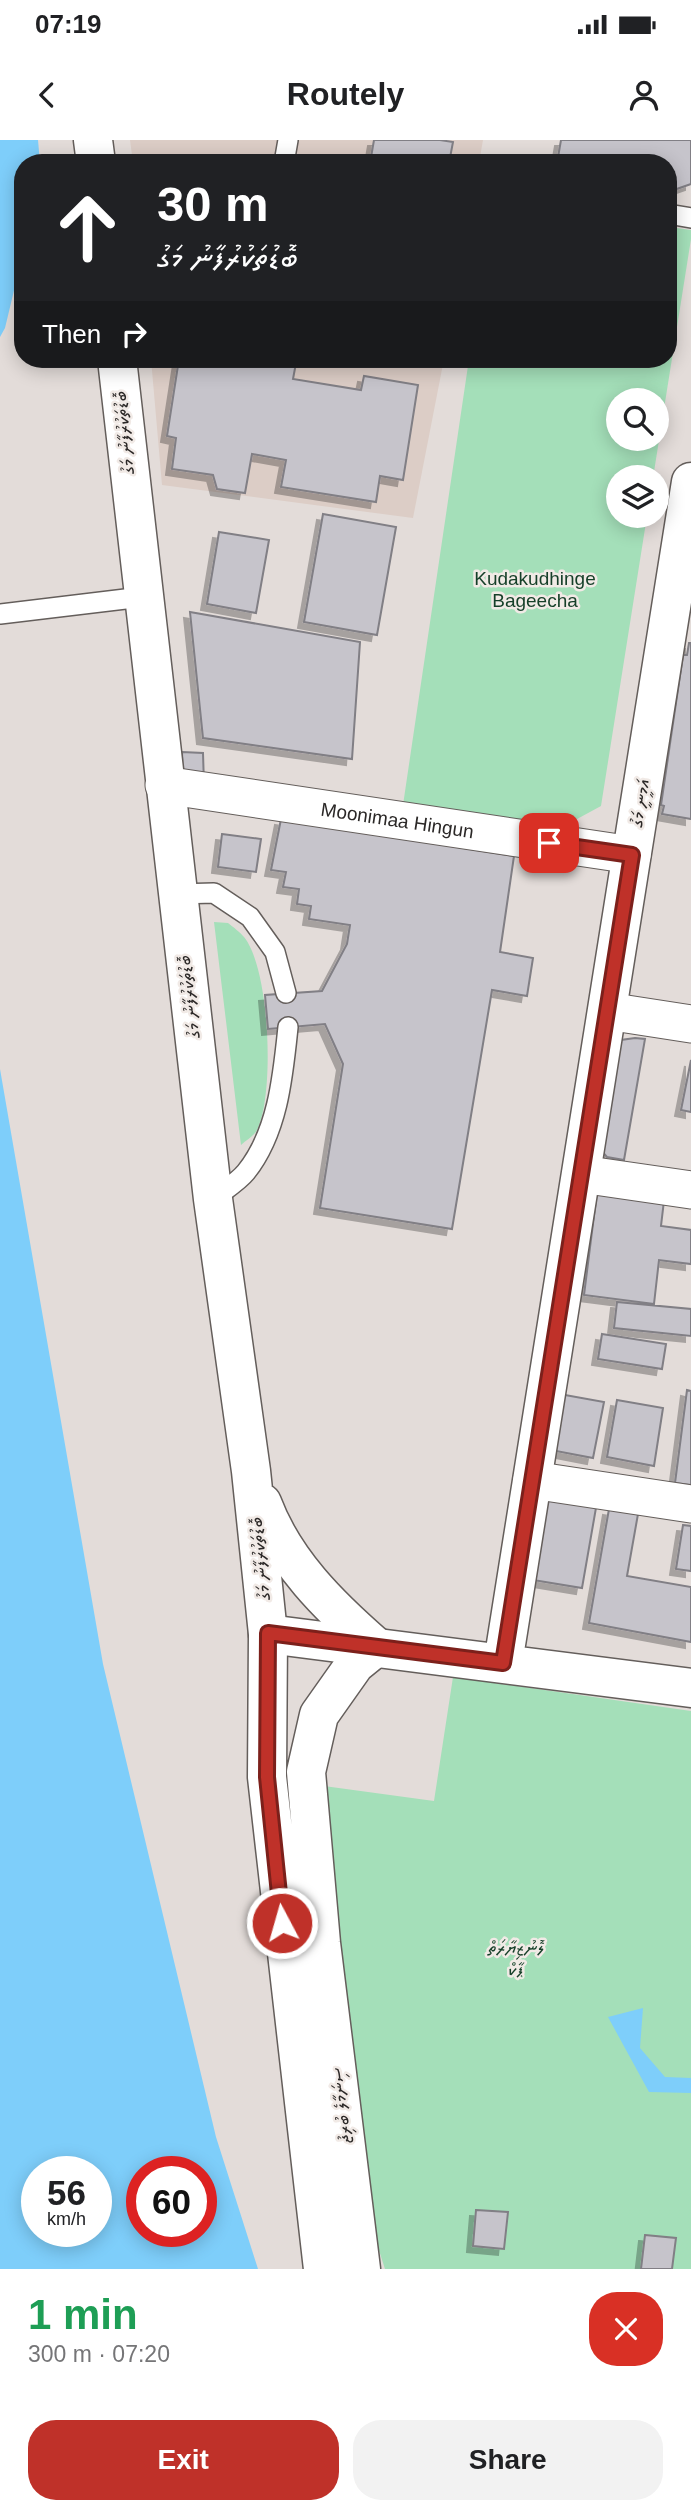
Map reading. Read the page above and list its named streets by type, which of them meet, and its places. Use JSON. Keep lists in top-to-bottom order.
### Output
{
  "streets": {
    "main road": ["ބޮޑުތަކުރުފާނު މަގު", "އަމީނީ މަގު", "ސިނަމާލެ ބުރިޖު"],
    "street": ["Moonimaa Hingun"]
  },
  "crossings": [
    ["ބޮޑުތަކުރުފާނު މަގު", "Moonimaa Hingun"],
    ["ބޮޑުތަކުރުފާނު މަގު", "ސިނަމާލެ ބުރިޖު"],
    ["އަމީނީ މަގު", "Moonimaa Hingun"]
  ],
  "parks": ["Kudakudhinge Bageecha", "ލޮނުޒިޔާރަތް ޕާކް"],
  "page": {
    "status": "07:19",
    "header": "Routely",
    "turn": ["30 m", "ބޮޑުތަކުރުފާނު މަގު"],
    "then": "Then",
    "speed": "56 km/h",
    "limit": "60",
    "heading": ["1 min", "300 m · 07:20"],
    "buttons": ["Exit", "Share"]
  }
}
